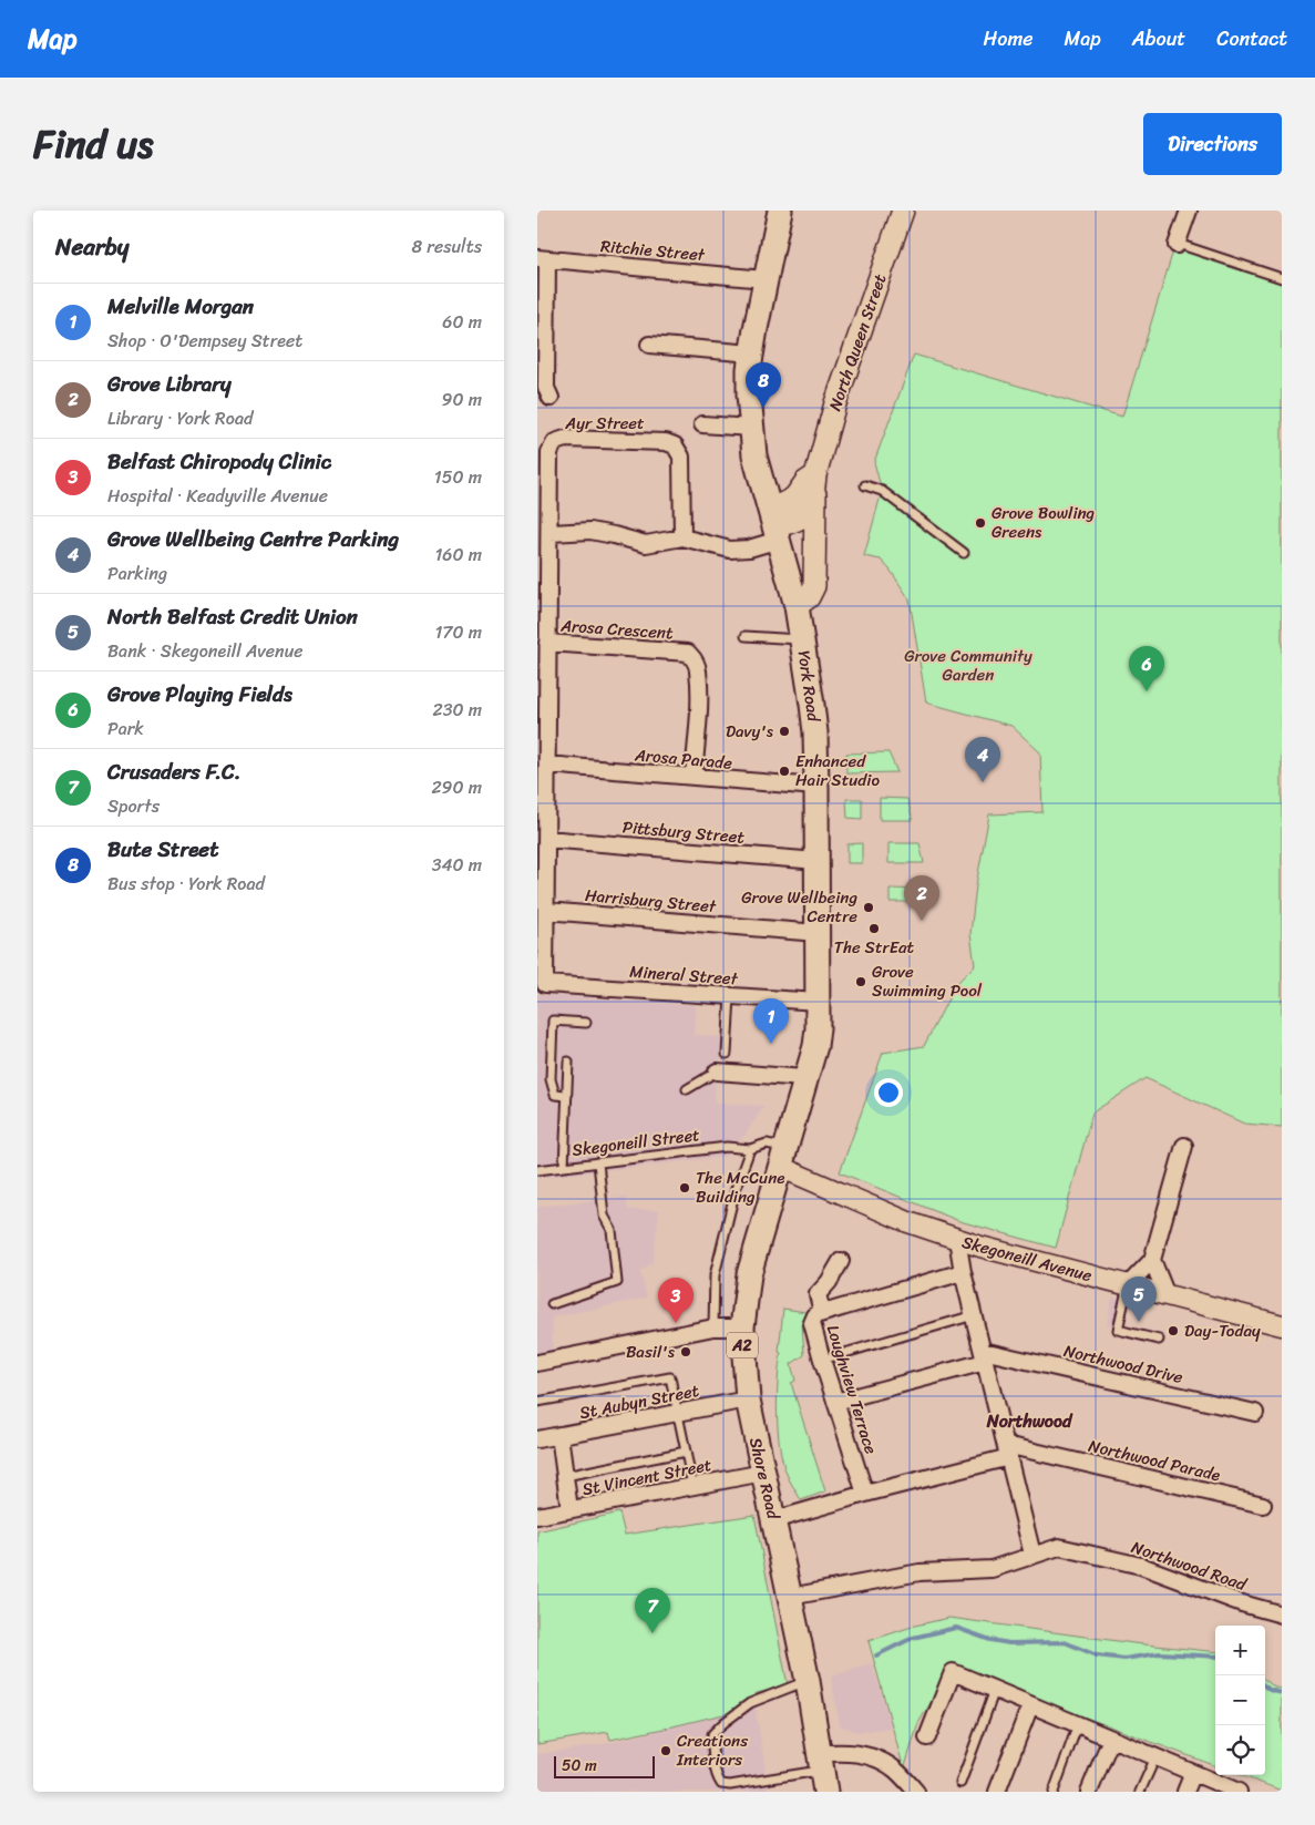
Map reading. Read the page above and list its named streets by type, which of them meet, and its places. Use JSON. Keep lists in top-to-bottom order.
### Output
{
  "streets": {
    "main road": [
      "North Queen Street",
      "York Road",
      "A2",
      "Shore Road"
    ],
    "street": [
      "Ritchie Street",
      "Ayr Street",
      "Arosa Crescent",
      "Arosa Parade",
      "Pittsburg Street",
      "Harrisburg Street",
      "Mineral Street",
      "Skegoneill Avenue",
      "Northwood Drive",
      "Loughview Terrace",
      "St Aubyn Street",
      "Northwood Parade",
      "St Vincent Street",
      "Northwood Road"
    ],
    "lane": ["Skegoneill Street"]
  },
  "crossings": [
    ["Ritchie Street", "York Road"],
    ["North Queen Street", "York Road"],
    ["Ayr Street", "Arosa Crescent"],
    ["Ayr Street", "Arosa Parade"],
    ["Ayr Street", "Pittsburg Street"],
    ["Ayr Street", "Harrisburg Street"],
    ["Ayr Street", "Mineral Street"],
    ["Arosa Crescent", "Arosa Parade"],
    ["York Road", "Arosa Parade"],
    ["York Road", "Pittsburg Street"],
    ["York Road", "Harrisburg Street"],
    ["York Road", "Mineral Street"],
    ["York Road", "Skegoneill Avenue"],
    ["York Road", "Shore Road"],
    ["Skegoneill Avenue", "Shore Road"],
    ["Northwood Drive", "Loughview Terrace"],
    ["Loughview Terrace", "Northwood Parade"],
    ["St Aubyn Street", "Shore Road"],
    ["Northwood Parade", "Shore Road"],
    ["St Vincent Street", "Shore Road"],
    ["Shore Road", "Northwood Road"]
  ],
  "districts": ["Northwood"],
  "parks": ["Grove Community Garden"],
  "places": [
    "Grove Bowling Greens",
    "Davy's",
    "Enhanced Hair Studio",
    "Grove Wellbeing Centre",
    "The StrEat",
    "Grove Swimming Pool",
    "The McCune Building",
    "Day-Today",
    "Basil's",
    "Creations Interiors"
  ],
  "scale_bar": "50 m",
  "page": {
    "header": "Map",
    "nav": [
      "Home",
      "Map",
      "About",
      "Contact"
    ],
    "title": "Find us",
    "buttons": "Directions",
    "heading": ["Nearby", "8 results"],
    "list": [
      {
        "mark": "1",
        "name": "Melville Morgan",
        "note": "Shop · O'Dempsey Street",
        "value": "60 m"
      },
      {
        "mark": "2",
        "name": "Grove Library",
        "note": "Library · York Road",
        "value": "90 m"
      },
      {
        "mark": "3",
        "name": "Belfast Chiropody Clinic",
        "note": "Hospital · Keadyville Avenue",
        "value": "150 m"
      },
      {
        "mark": "4",
        "name": "Grove Wellbeing Centre Parking",
        "note": "Parking",
        "value": "160 m"
      },
      {
        "mark": "5",
        "name": "North Belfast Credit Union",
        "note": "Bank · Skegoneill Avenue",
        "value": "170 m"
      },
      {
        "mark": "6",
        "name": "Grove Playing Fields",
        "note": "Park",
        "value": "230 m"
      },
      {
        "mark": "7",
        "name": "Crusaders F.C.",
        "note": "Sports",
        "value": "290 m"
      },
      {
        "mark": "8",
        "name": "Bute Street",
        "note": "Bus stop · York Road",
        "value": "340 m"
      }
    ],
    "pins": [
      "8",
      "6",
      "4",
      "2",
      "1",
      "5",
      "3",
      "7"
    ],
    "map_buttons": ["+", "−"],
    "scale": "50 m"
  }
}
